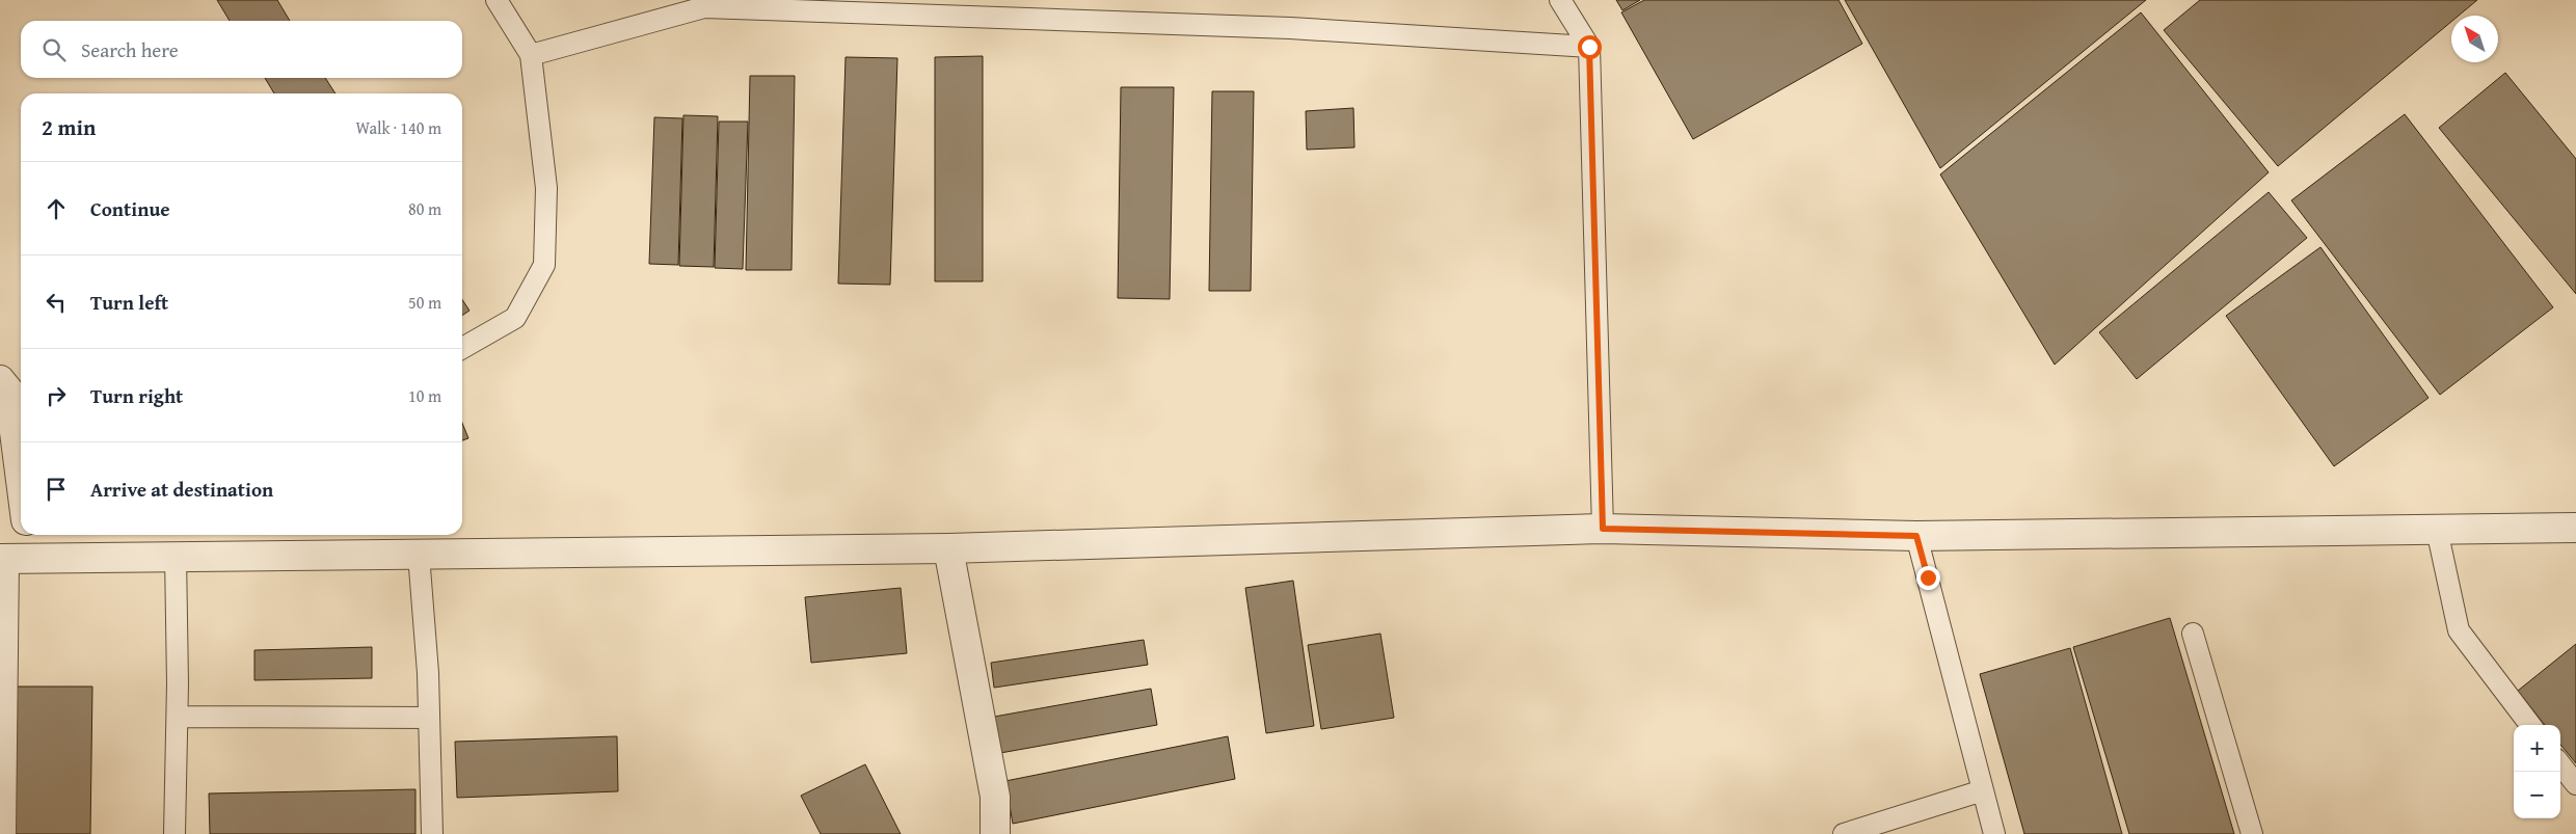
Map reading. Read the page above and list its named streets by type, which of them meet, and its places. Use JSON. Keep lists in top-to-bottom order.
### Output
{
  "north": "top left",
  "page": {
    "search": "Search here",
    "heading": ["2 min", "Walk · 140 m"],
    "list": [
      ["Continue", "80 m"],
      ["Turn left", "50 m"],
      ["Turn right", "10 m"],
      "Arrive at destination"
    ],
    "map_buttons": ["+", "−"]
  }
}
